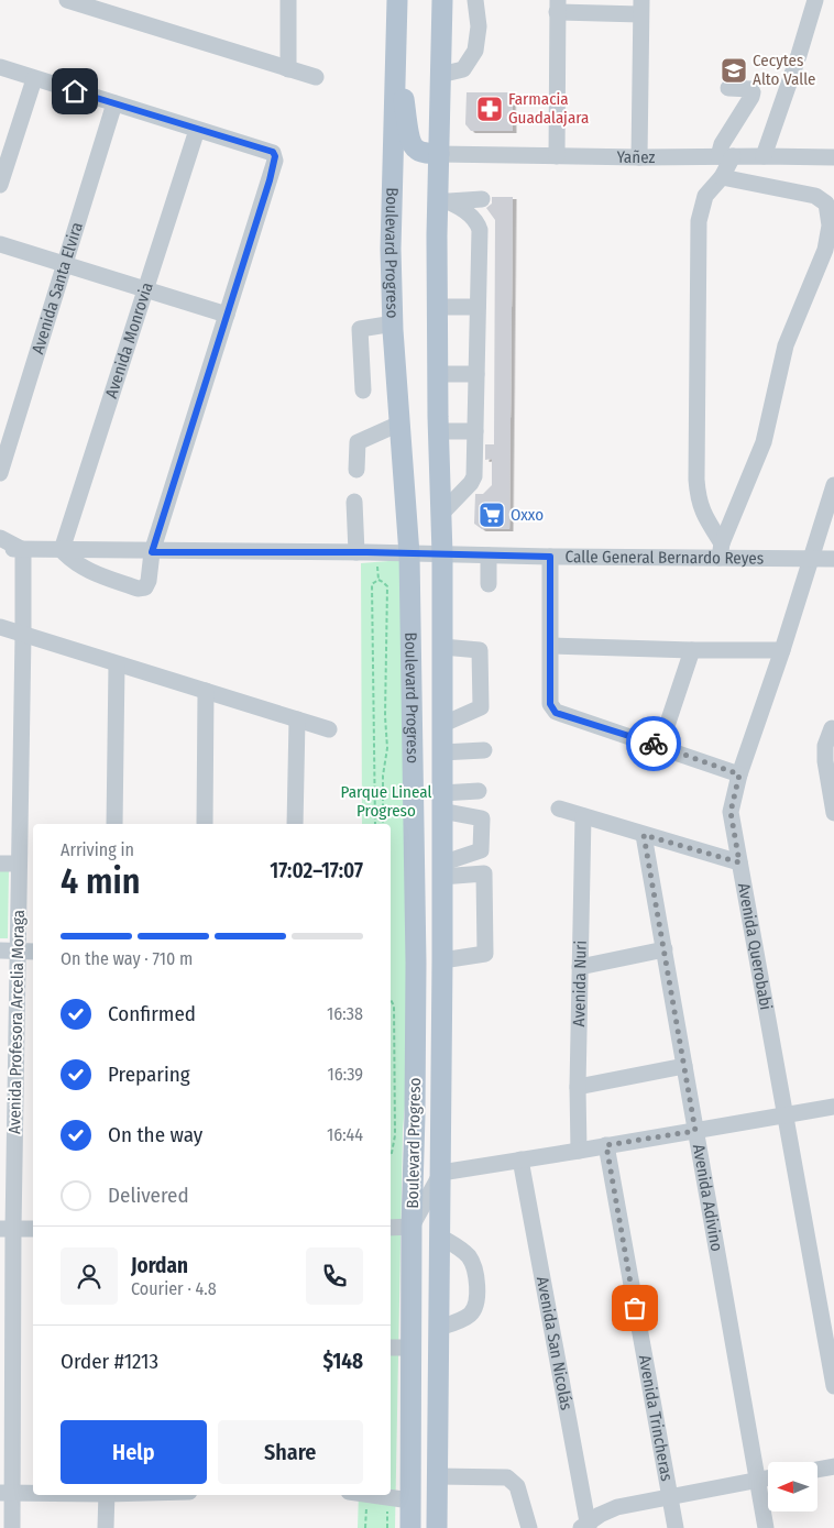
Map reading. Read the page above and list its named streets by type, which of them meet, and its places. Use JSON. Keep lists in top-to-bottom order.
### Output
{
  "streets": {
    "main road": ["Boulevard Progreso"],
    "street": [
      "Yañez",
      "Avenida Santa Elvira",
      "Avenida Monrovia",
      "Calle General Bernardo Reyes",
      "Avenida Querobabi",
      "Avenida Nuri",
      "Avenida Profesora Arcelia Moraga",
      "Avenida Adivino",
      "Avenida San Nicolás",
      "Avenida Trincheras"
    ]
  },
  "crossings": [
    ["Yañez", "Boulevard Progreso"],
    ["Boulevard Progreso", "Calle General Bernardo Reyes"],
    ["Avenida Monrovia", "Calle General Bernardo Reyes"],
    ["Calle General Bernardo Reyes", "Avenida Querobabi"],
    ["Calle General Bernardo Reyes", "Avenida Profesora Arcelia Moraga"]
  ],
  "parks": ["Parque Lineal Progreso"],
  "places": {
    "school or university": ["Cecytes Alto Valle"],
    "pharmacy": ["Farmacia Guadalajara"],
    "supermarket": ["Oxxo"]
  },
  "north": "left",
  "page": {
    "heading": ["4 min", "Arriving in", "17:02–17:07"],
    "panel": [
      "Jordan",
      "Courier · 4.8",
      "Order #1213",
      "$148"
    ],
    "bar": "On the way · 710 m",
    "list": [
      ["Confirmed", "16:38"],
      ["Preparing", "16:39"],
      ["On the way", "16:44"],
      "Delivered"
    ],
    "buttons": ["Help", "Share"]
  }
}
